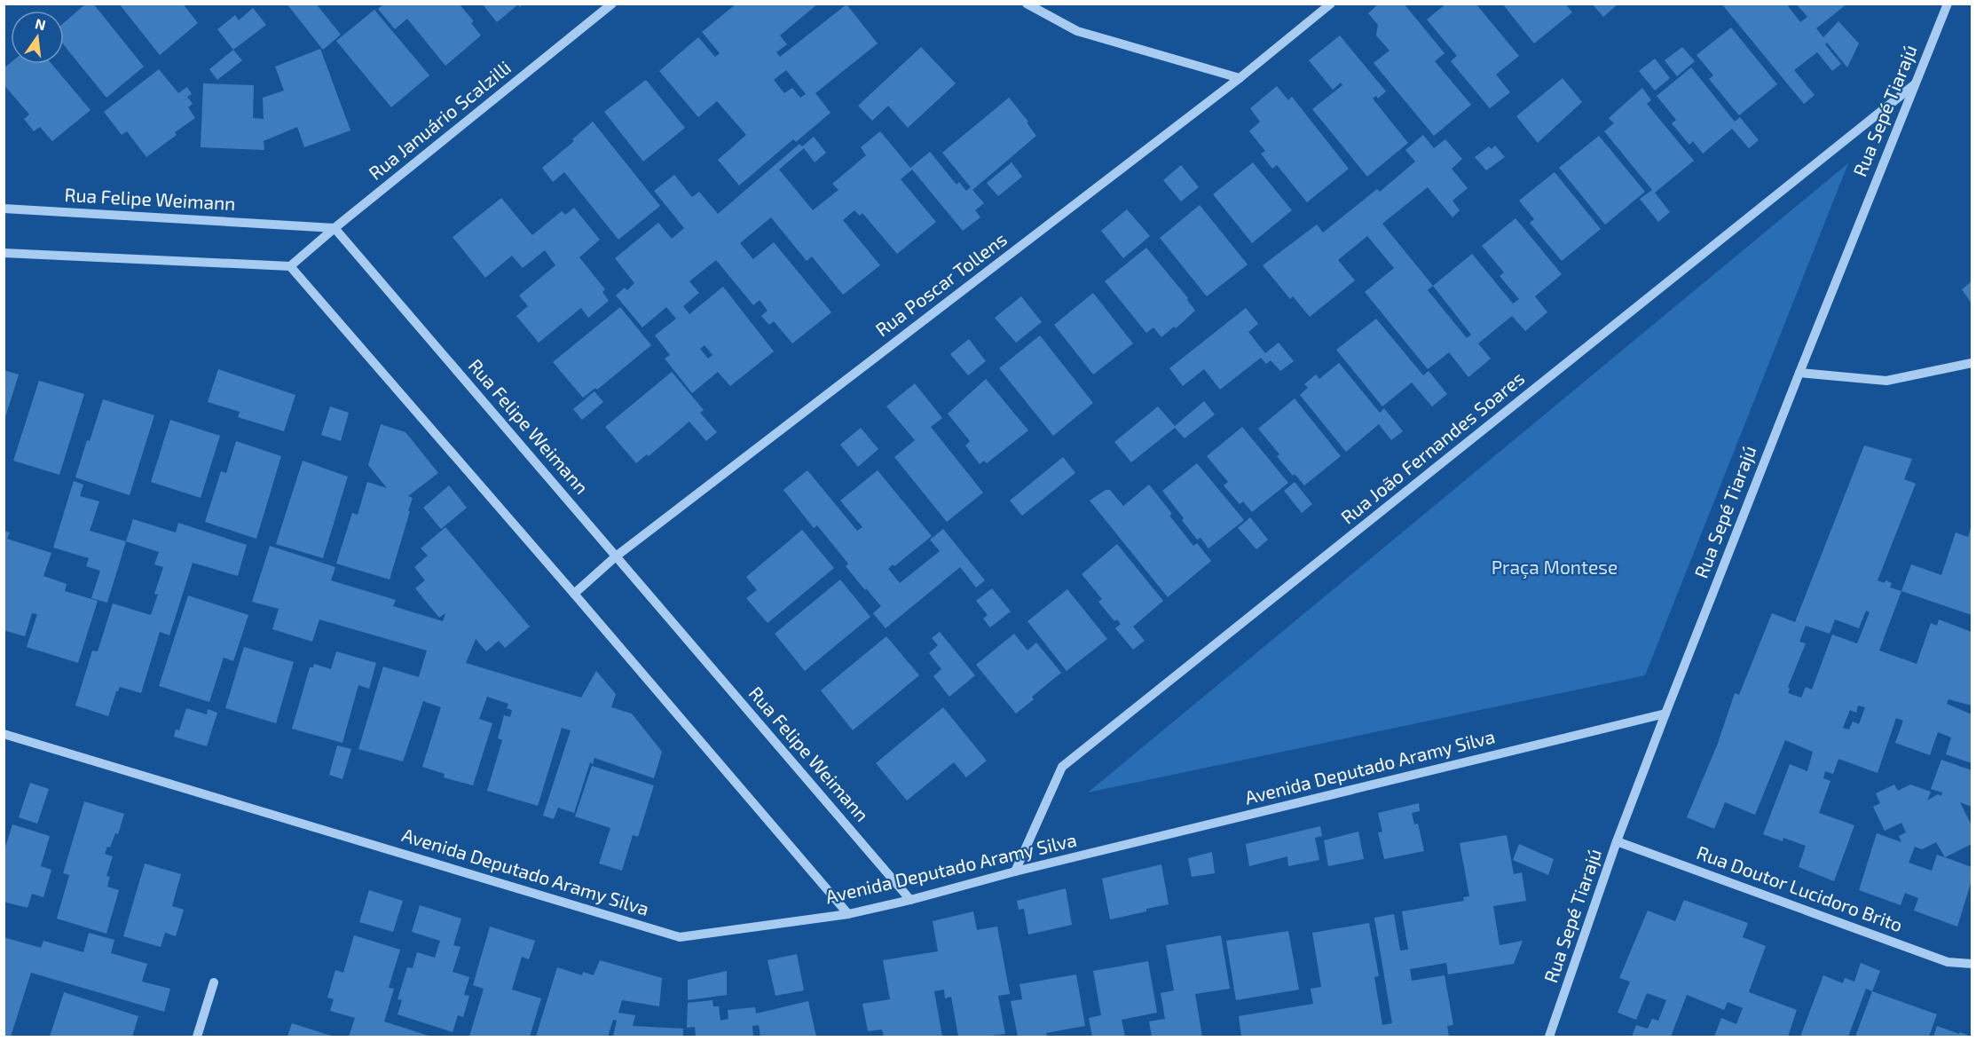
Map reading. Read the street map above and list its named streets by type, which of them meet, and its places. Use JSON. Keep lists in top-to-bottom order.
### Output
{
  "streets": {
    "street": [
      "Rua Sepé Tiarajú",
      "Rua Januário Scalzilli",
      "Rua Felipe Weimann",
      "Rua Poscar Tollens",
      "Rua João Fernandes Soares",
      "Avenida Deputado Aramy Silva",
      "Rua Doutor Lucidoro Brito"
    ]
  },
  "crossings": [
    ["Rua Sepé Tiarajú", "Rua João Fernandes Soares"],
    ["Rua Sepé Tiarajú", "Avenida Deputado Aramy Silva"],
    ["Rua Sepé Tiarajú", "Rua Doutor Lucidoro Brito"],
    ["Rua Januário Scalzilli", "Rua Felipe Weimann"],
    ["Rua Felipe Weimann", "Rua Poscar Tollens"],
    ["Rua Felipe Weimann", "Avenida Deputado Aramy Silva"],
    ["Rua João Fernandes Soares", "Avenida Deputado Aramy Silva"]
  ],
  "parks": ["Praça Montese"],
  "north": "top"
}
